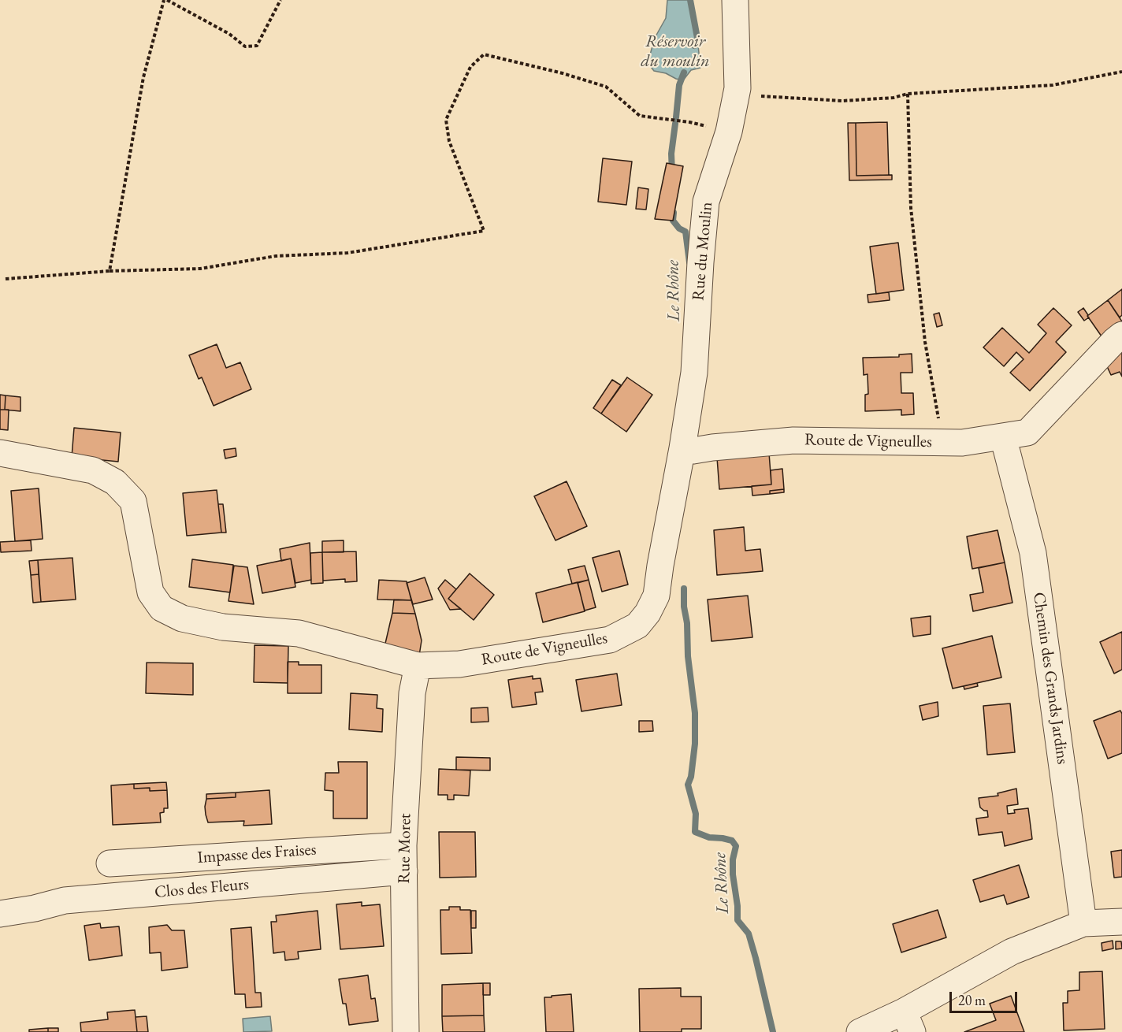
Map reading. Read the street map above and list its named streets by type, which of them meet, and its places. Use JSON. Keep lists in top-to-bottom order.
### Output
{
  "streets": {
    "street": [
      "Rue du Moulin",
      "Route de Vigneulles",
      "Chemin des Grands Jardins",
      "Rue Moret",
      "Impasse des Fraises",
      "Clos des Fleurs"
    ]
  },
  "crossings": [
    ["Rue du Moulin", "Route de Vigneulles"],
    ["Route de Vigneulles", "Chemin des Grands Jardins"],
    ["Route de Vigneulles", "Rue Moret"],
    ["Rue Moret", "Impasse des Fraises"],
    ["Rue Moret", "Clos des Fleurs"]
  ],
  "water": ["Réservoir du moulin", "Le Rhône"],
  "scale_bar": "20 m"
}
